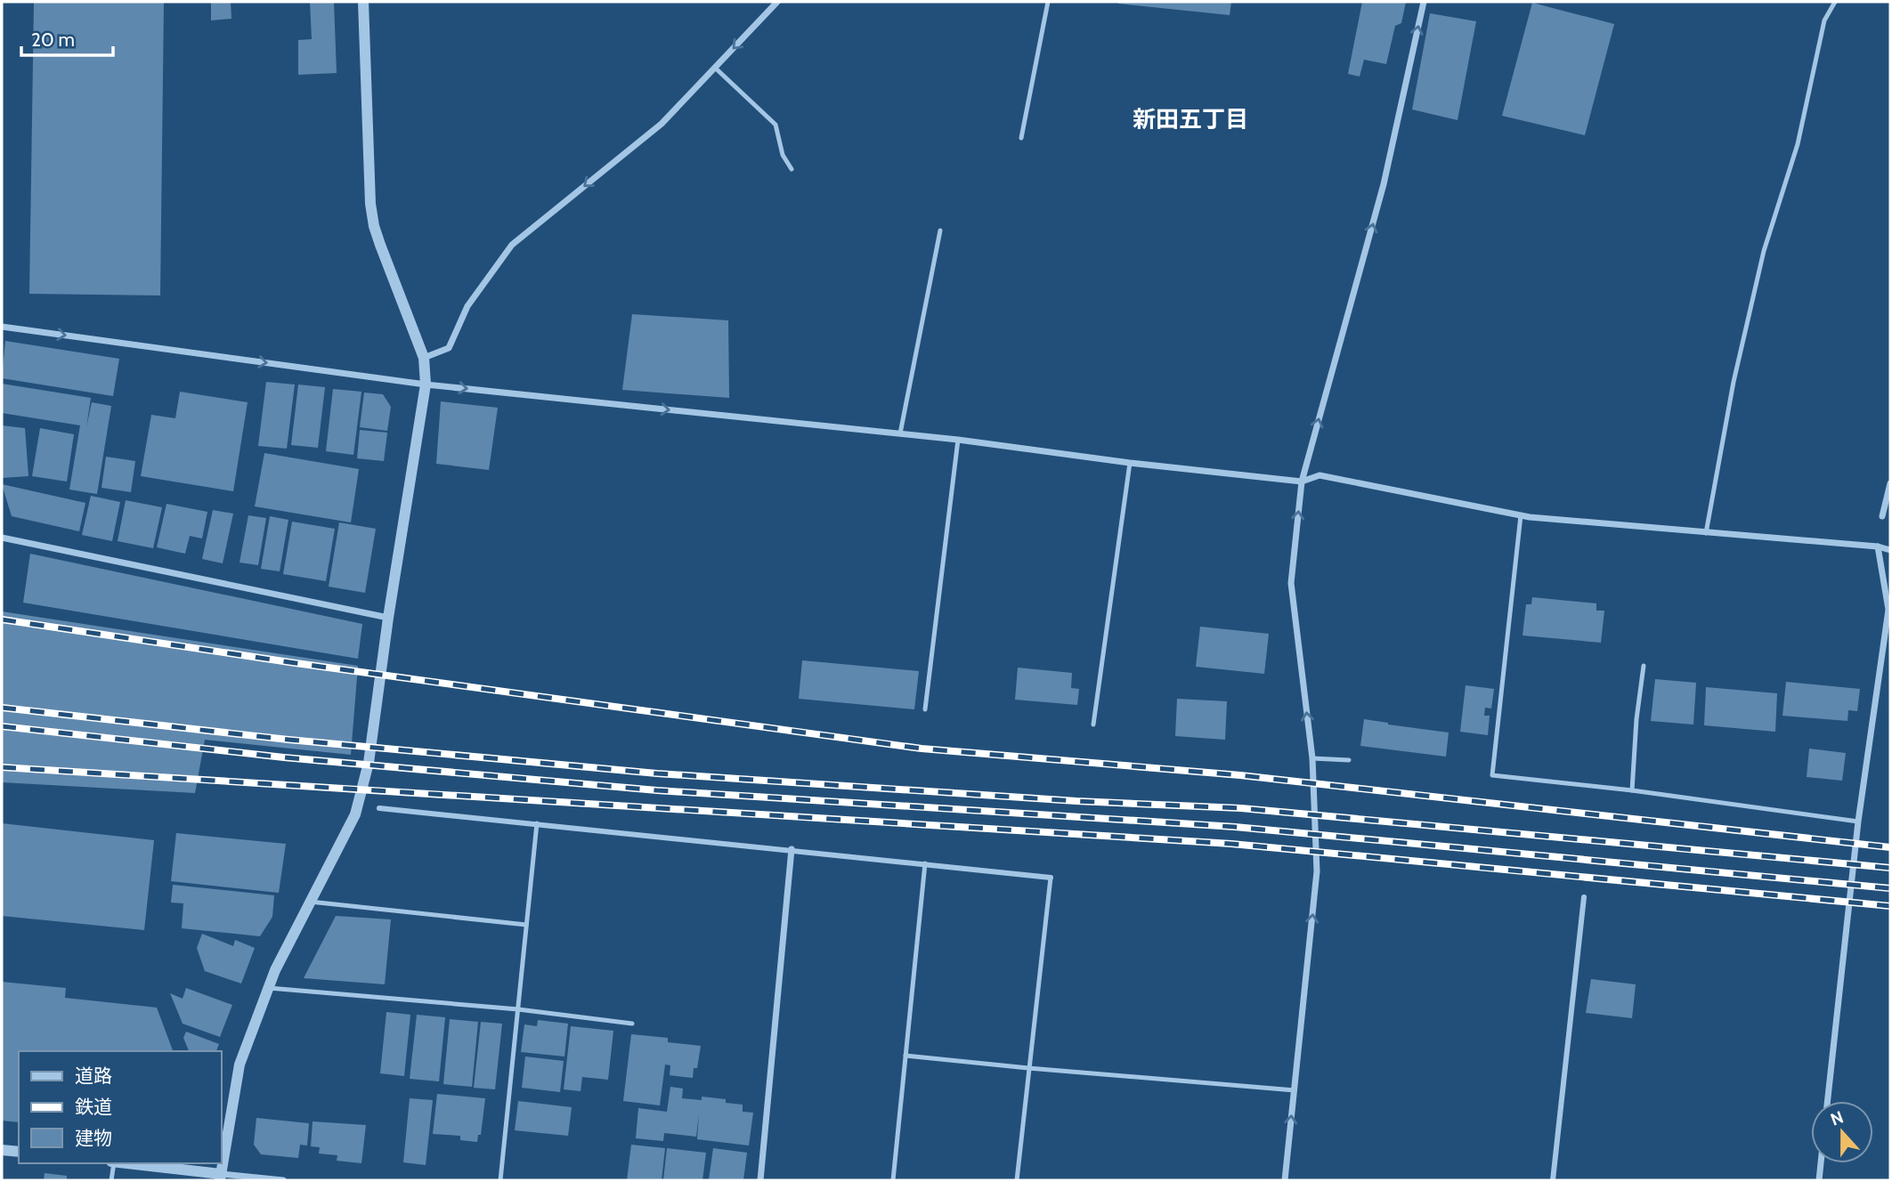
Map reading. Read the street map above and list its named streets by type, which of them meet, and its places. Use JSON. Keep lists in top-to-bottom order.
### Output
{
  "districts": ["新田五丁目"],
  "legend": ["道路", "鉄道", "建物"],
  "scale_bar": "20 m",
  "north": "top"
}
